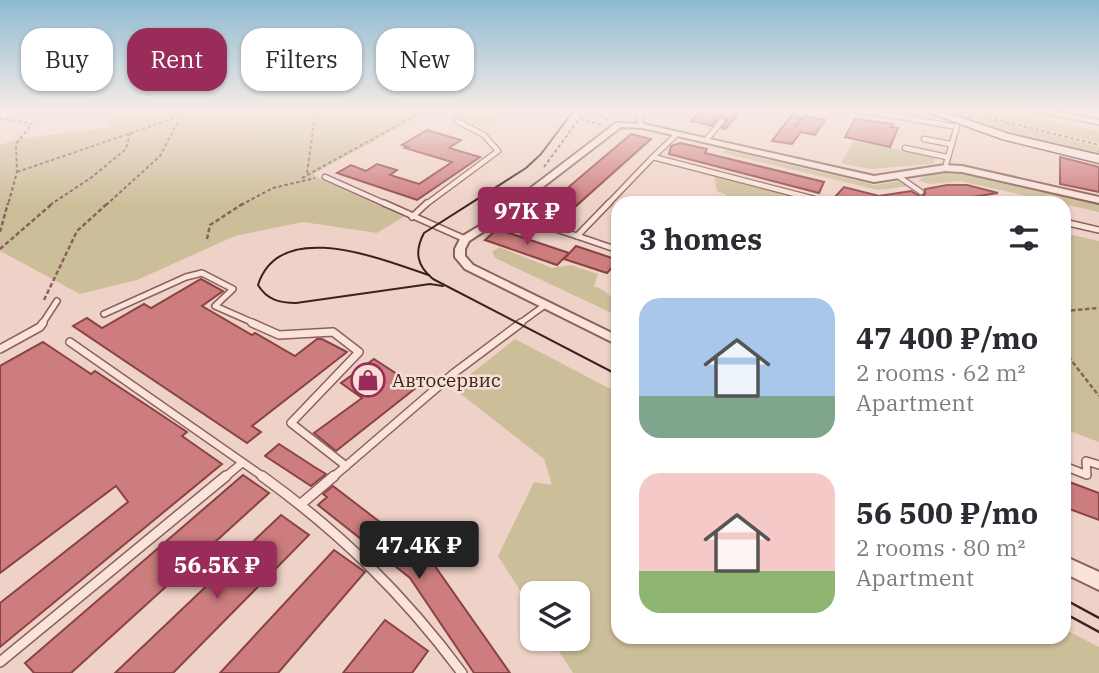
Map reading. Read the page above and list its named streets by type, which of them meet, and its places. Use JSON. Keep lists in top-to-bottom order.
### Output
{
  "places": {
    "shop": ["Автосервис"]
  },
  "page": {
    "chip": [
      "Buy",
      "Rent",
      "Filters",
      "New"
    ],
    "price": ["97K ₽", "47.4K ₽", "56.5K ₽"],
    "heading": "3 homes",
    "list": [
      {
        "name": "47 400 ₽/mo",
        "note": "2 rooms · 62 m² · Apartment"
      },
      {
        "name": "56 500 ₽/mo",
        "note": "2 rooms · 80 m² · Apartment"
      }
    ]
  }
}
